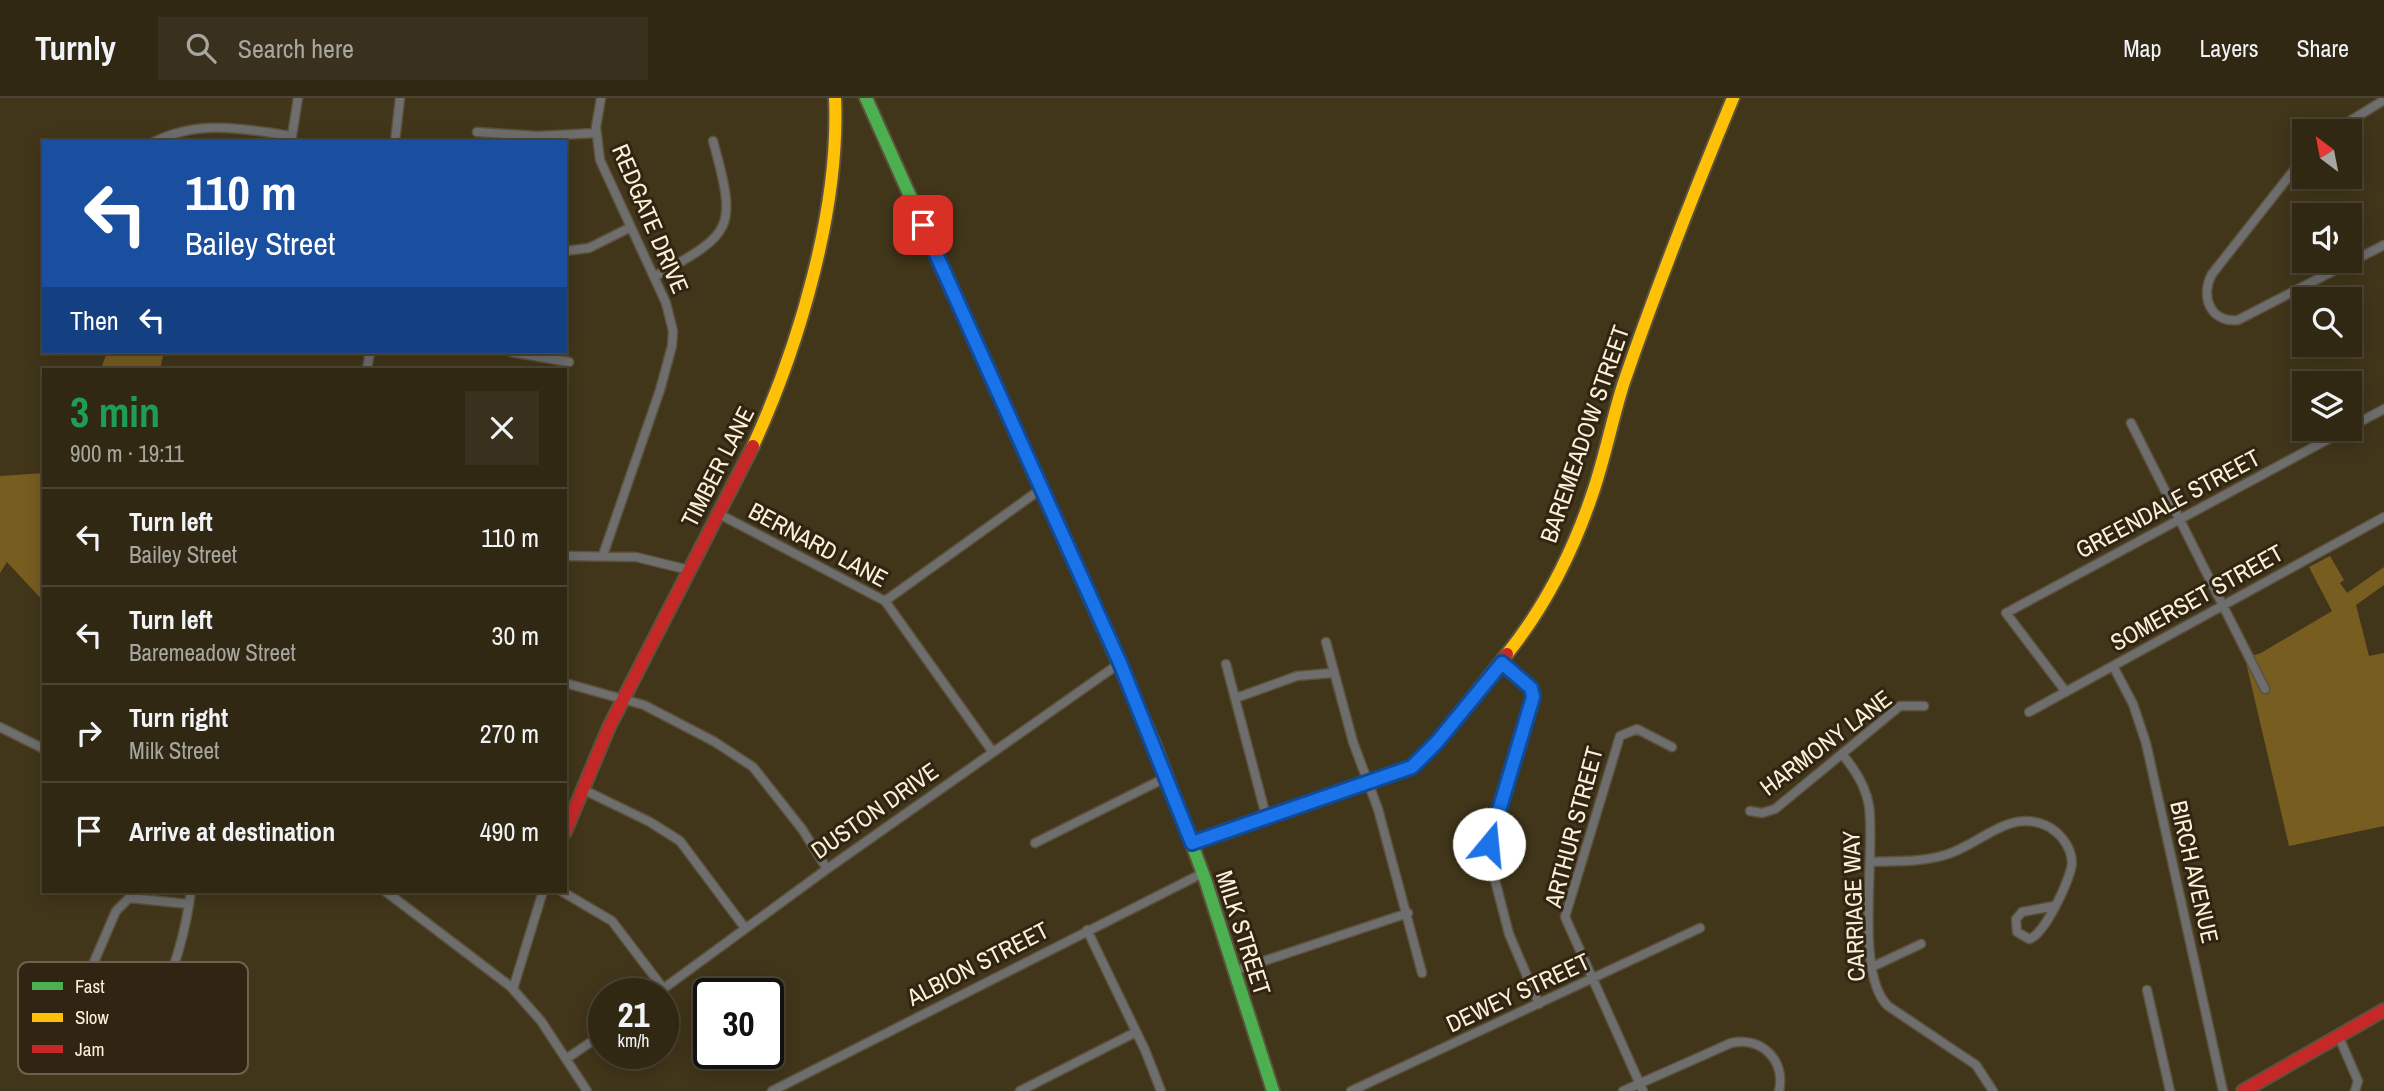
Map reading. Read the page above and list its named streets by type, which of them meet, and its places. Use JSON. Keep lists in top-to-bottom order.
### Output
{
  "streets": {
    "street": [
      "REDGATE DRIVE",
      "BAREMEADOW STREET",
      "TIMBER LANE",
      "GREENDALE STREET",
      "BERNARD LANE",
      "SOMERSET STREET",
      "HARMONY LANE",
      "DUSTON DRIVE",
      "ARTHUR STREET",
      "BIRCH AVENUE",
      "CARRIAGE WAY",
      "MILK STREET",
      "ALBION STREET",
      "DEWEY STREET"
    ]
  },
  "crossings": [
    ["BAREMEADOW STREET", "MILK STREET"],
    ["TIMBER LANE", "BERNARD LANE"],
    ["GREENDALE STREET", "SOMERSET STREET"],
    ["BERNARD LANE", "DUSTON DRIVE"],
    ["SOMERSET STREET", "BIRCH AVENUE"],
    ["HARMONY LANE", "CARRIAGE WAY"],
    ["DUSTON DRIVE", "MILK STREET"],
    ["ARTHUR STREET", "DEWEY STREET"],
    ["MILK STREET", "ALBION STREET"]
  ],
  "legend": ["Fast", "Slow", "Jam"],
  "north": "top left",
  "page": {
    "header": "Turnly",
    "search": "Search here",
    "nav": ["Map", "Layers", "Share"],
    "turn": ["110 m", "Bailey Street"],
    "then": "Then",
    "heading": ["3 min", "900 m · 19:11"],
    "list": [
      {
        "name": "Turn left",
        "note": "Bailey Street",
        "value": "110 m"
      },
      {
        "name": "Turn left",
        "note": "Baremeadow Street",
        "value": "30 m"
      },
      {
        "name": "Turn right",
        "note": "Milk Street",
        "value": "270 m"
      },
      {
        "name": "Arrive at destination",
        "value": "490 m"
      }
    ],
    "speed": "21 km/h",
    "limit": "30"
  }
}
